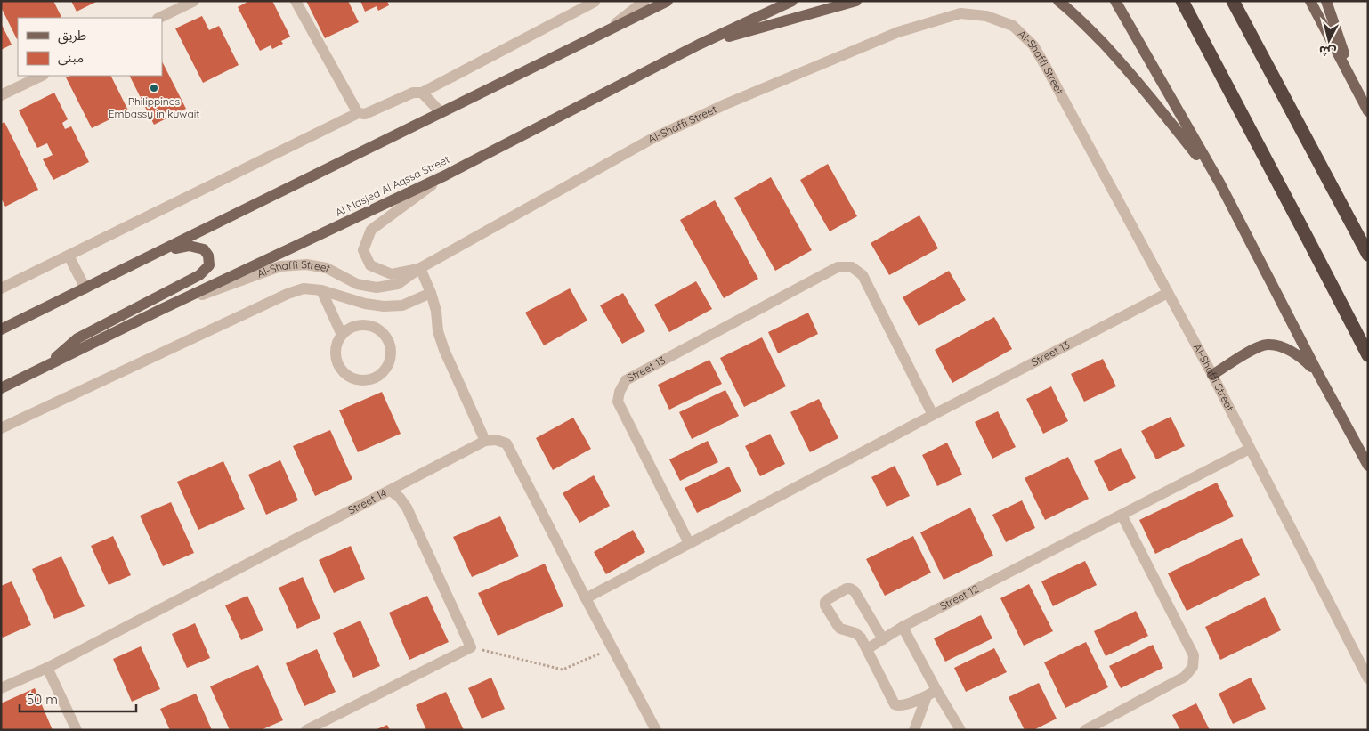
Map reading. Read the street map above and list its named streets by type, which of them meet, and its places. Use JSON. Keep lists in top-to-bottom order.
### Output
{
  "streets": {
    "main road": ["Al Masjed Al Aqssa Street"],
    "street": [
      "Al-Shaffi Street",
      "Street 13",
      "Street 14",
      "Street 12"
    ]
  },
  "crossings": [
    ["Al-Shaffi Street", "Al Masjed Al Aqssa Street"],
    ["Al-Shaffi Street", "Street 13"],
    ["Al-Shaffi Street", "Street 12"]
  ],
  "places": ["Philippines Embassy in kuwait"],
  "legend": ["طريق", "مبنى"],
  "scale_bar": "50 m",
  "north": "bottom"
}
